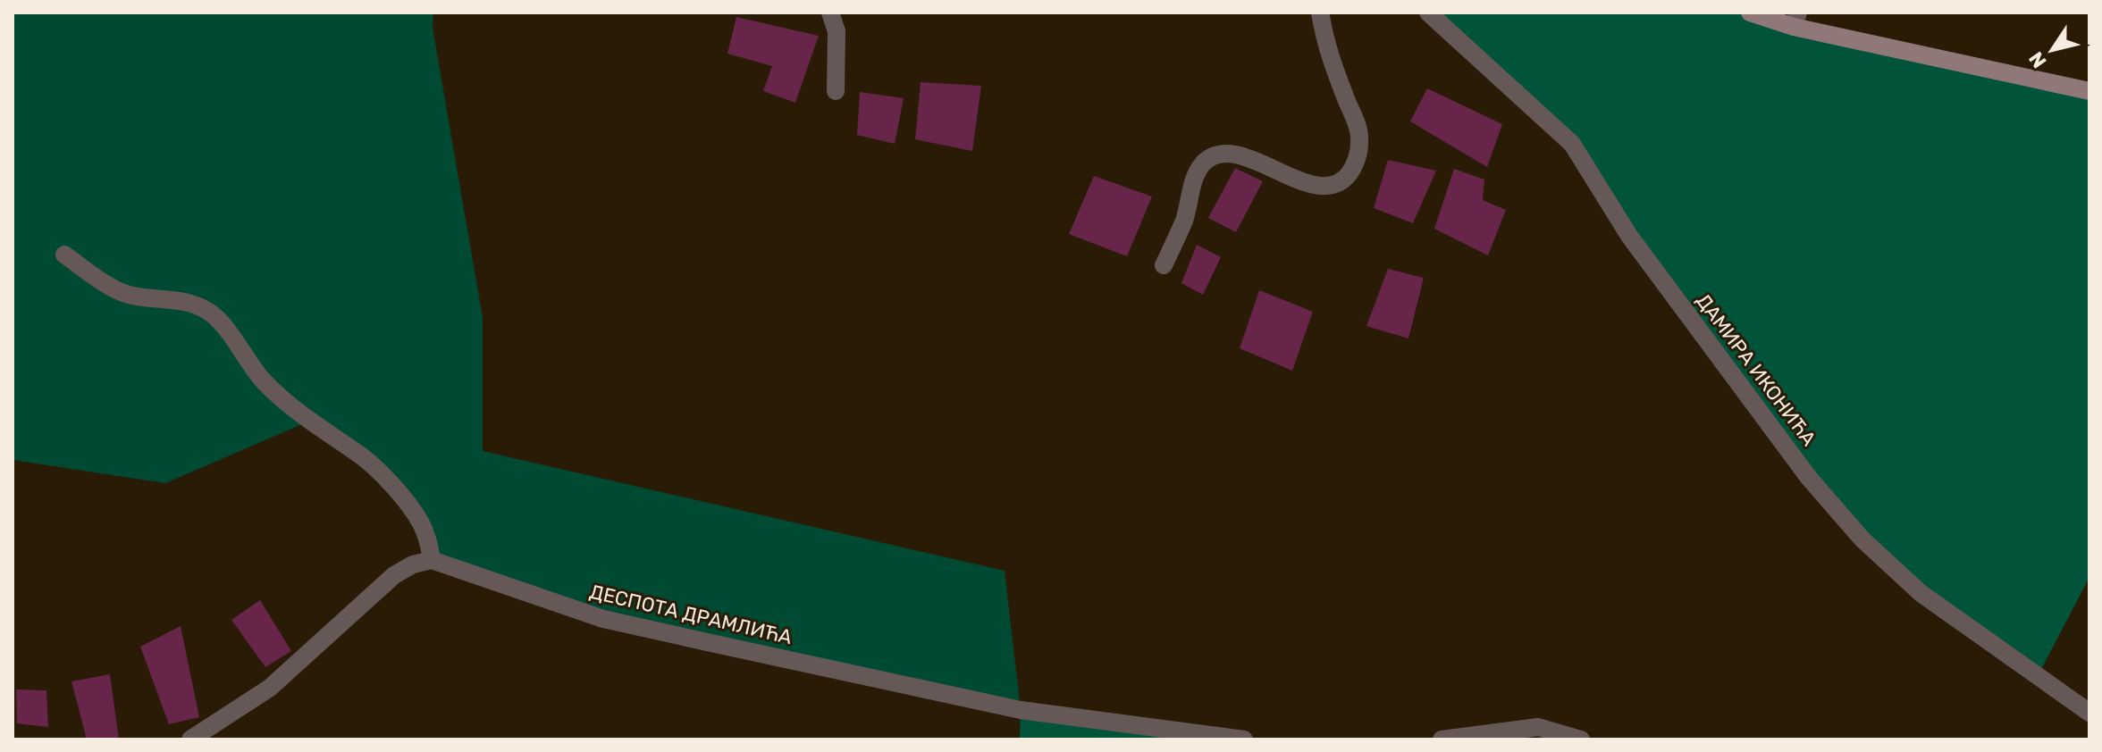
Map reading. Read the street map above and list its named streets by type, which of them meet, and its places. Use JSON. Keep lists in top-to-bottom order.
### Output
{
  "streets": {
    "street": ["ДАМИРА ИКОНИЋА", "ДЕСПОТА ДРАМЛИЋА"]
  },
  "north": "bottom left"
}
